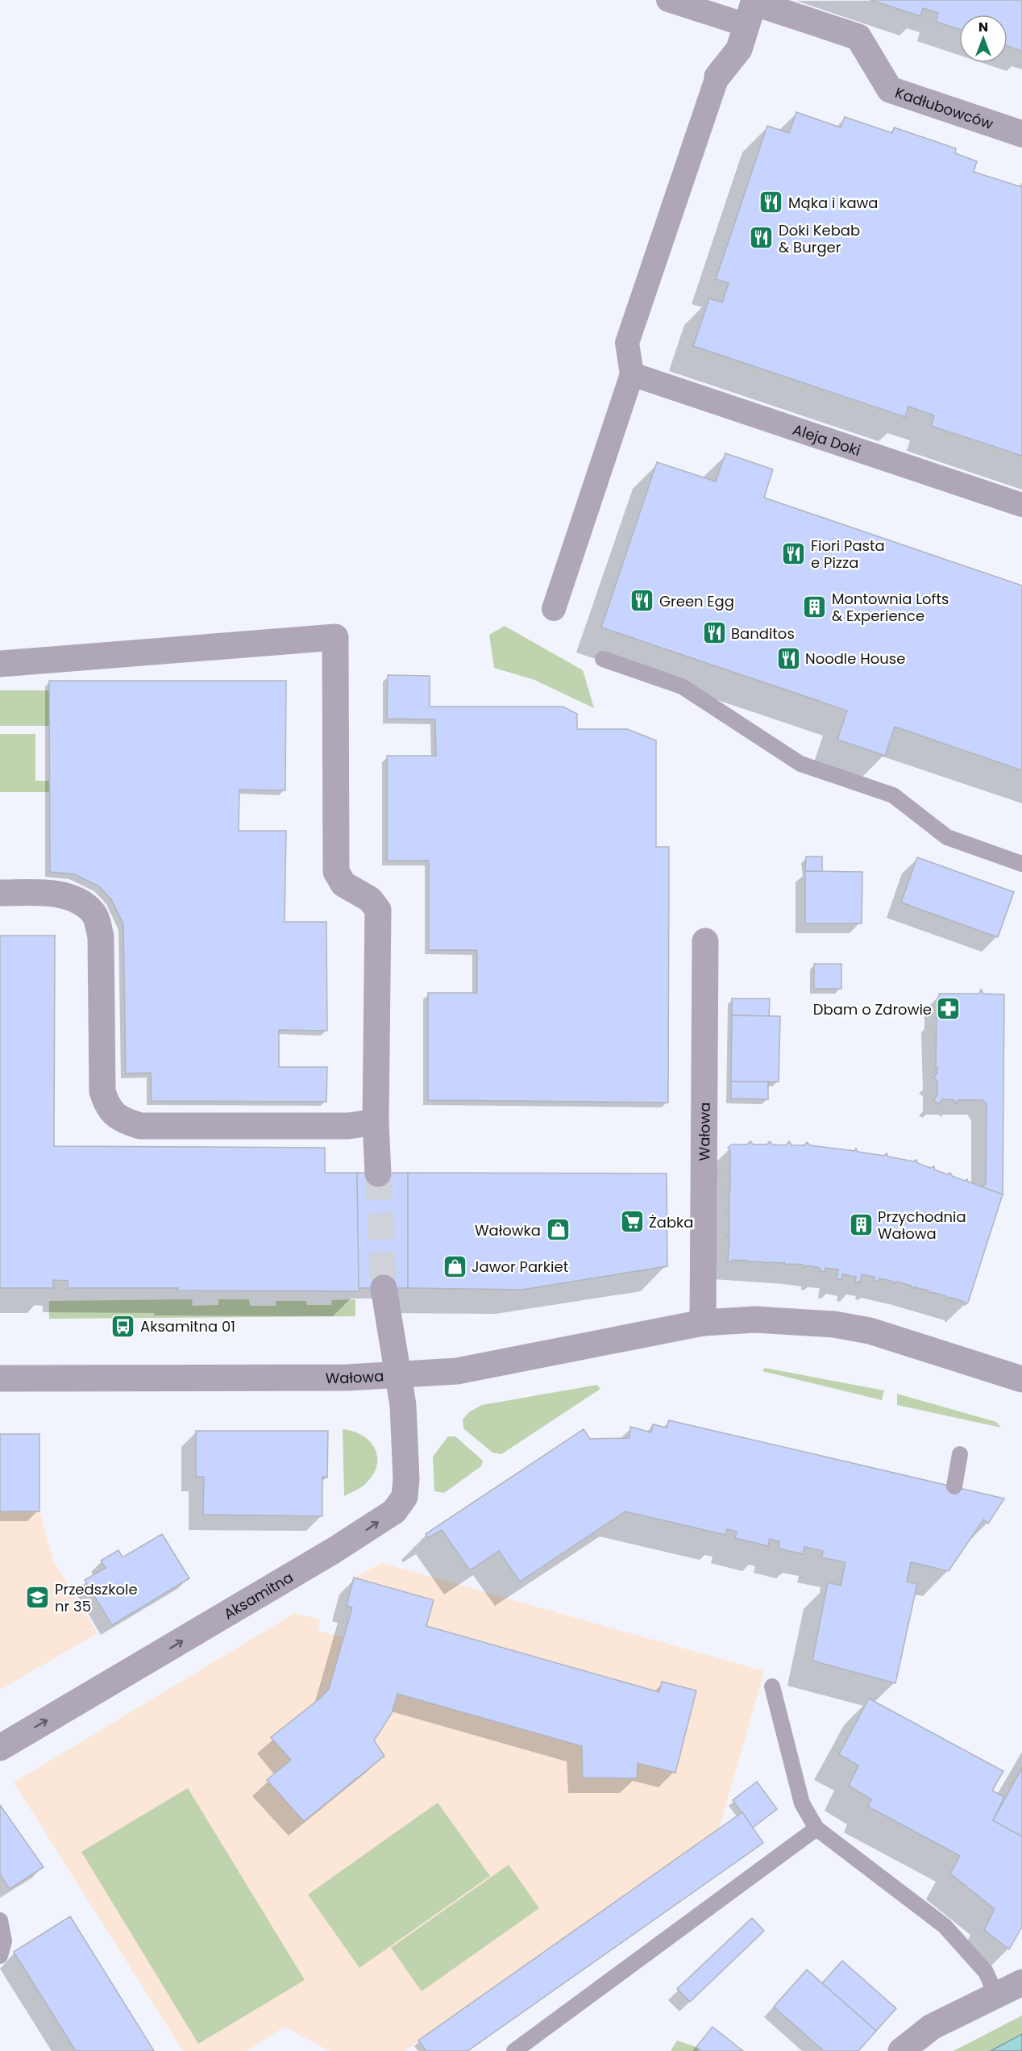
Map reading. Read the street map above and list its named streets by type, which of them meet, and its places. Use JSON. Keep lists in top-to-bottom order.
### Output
{
  "streets": {
    "street": [
      "Kadłubowców",
      "Aleja Doki",
      "Wałowa",
      "Aksamitna"
    ]
  },
  "crossings": [
    ["Wałowa", "Aksamitna"]
  ],
  "one_way": ["Aksamitna"],
  "places": {
    "restaurant": [
      "Mąka i kawa",
      "Doki Kebab & Burger",
      "Fiori Pasta e Pizza",
      "Green Egg",
      "Banditos",
      "Noodle House"
    ],
    "building": ["Montownia Lofts & Experience", "Przychodnia Wałowa"],
    "pharmacy": ["Dbam o Zdrowie"],
    "supermarket": ["Żabka"],
    "shop": ["Wałowka", "Jawor Parkiet"],
    "bus stop": ["Aksamitna 01"],
    "school or university": ["Przedszkole nr 35"]
  },
  "north": "top"
}
